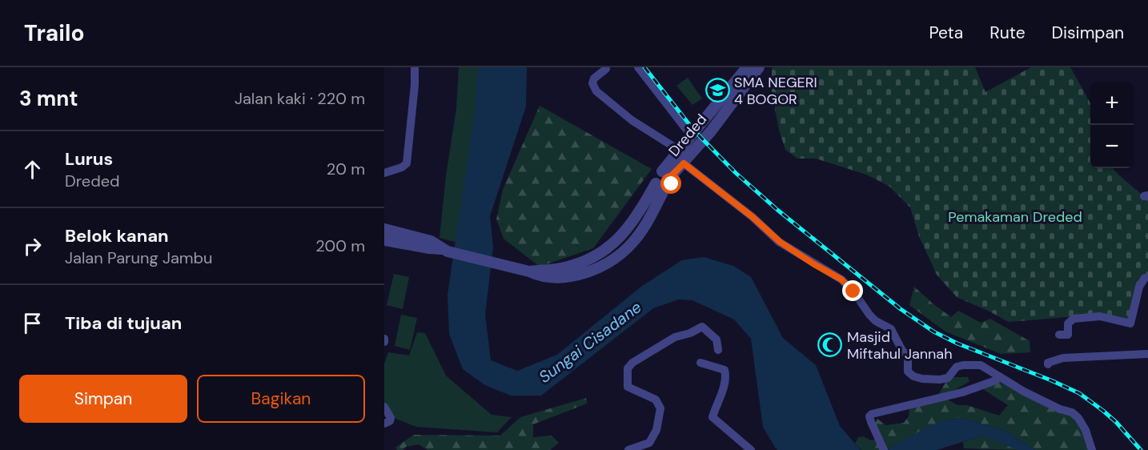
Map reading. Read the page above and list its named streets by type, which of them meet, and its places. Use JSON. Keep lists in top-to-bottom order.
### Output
{
  "streets": {
    "street": ["Dreded"]
  },
  "water": ["Sungai Cisadane"],
  "parks": ["Pemakaman Dreded"],
  "places": {
    "school or university": ["SMA NEGERI 4 BOGOR"],
    "mosque": ["Masjid Miftahul Jannah"]
  },
  "page": {
    "header": "Trailo",
    "nav": ["Peta", "Rute", "Disimpan"],
    "heading": ["3 mnt", "Jalan kaki · 220 m"],
    "map_buttons": ["+", "−"],
    "list": [
      ["Lurus", "Dreded", "20 m"],
      ["Belok kanan", "Jalan Parung Jambu", "200 m"],
      "Tiba di tujuan"
    ],
    "buttons": ["Simpan", "Bagikan"]
  }
}
